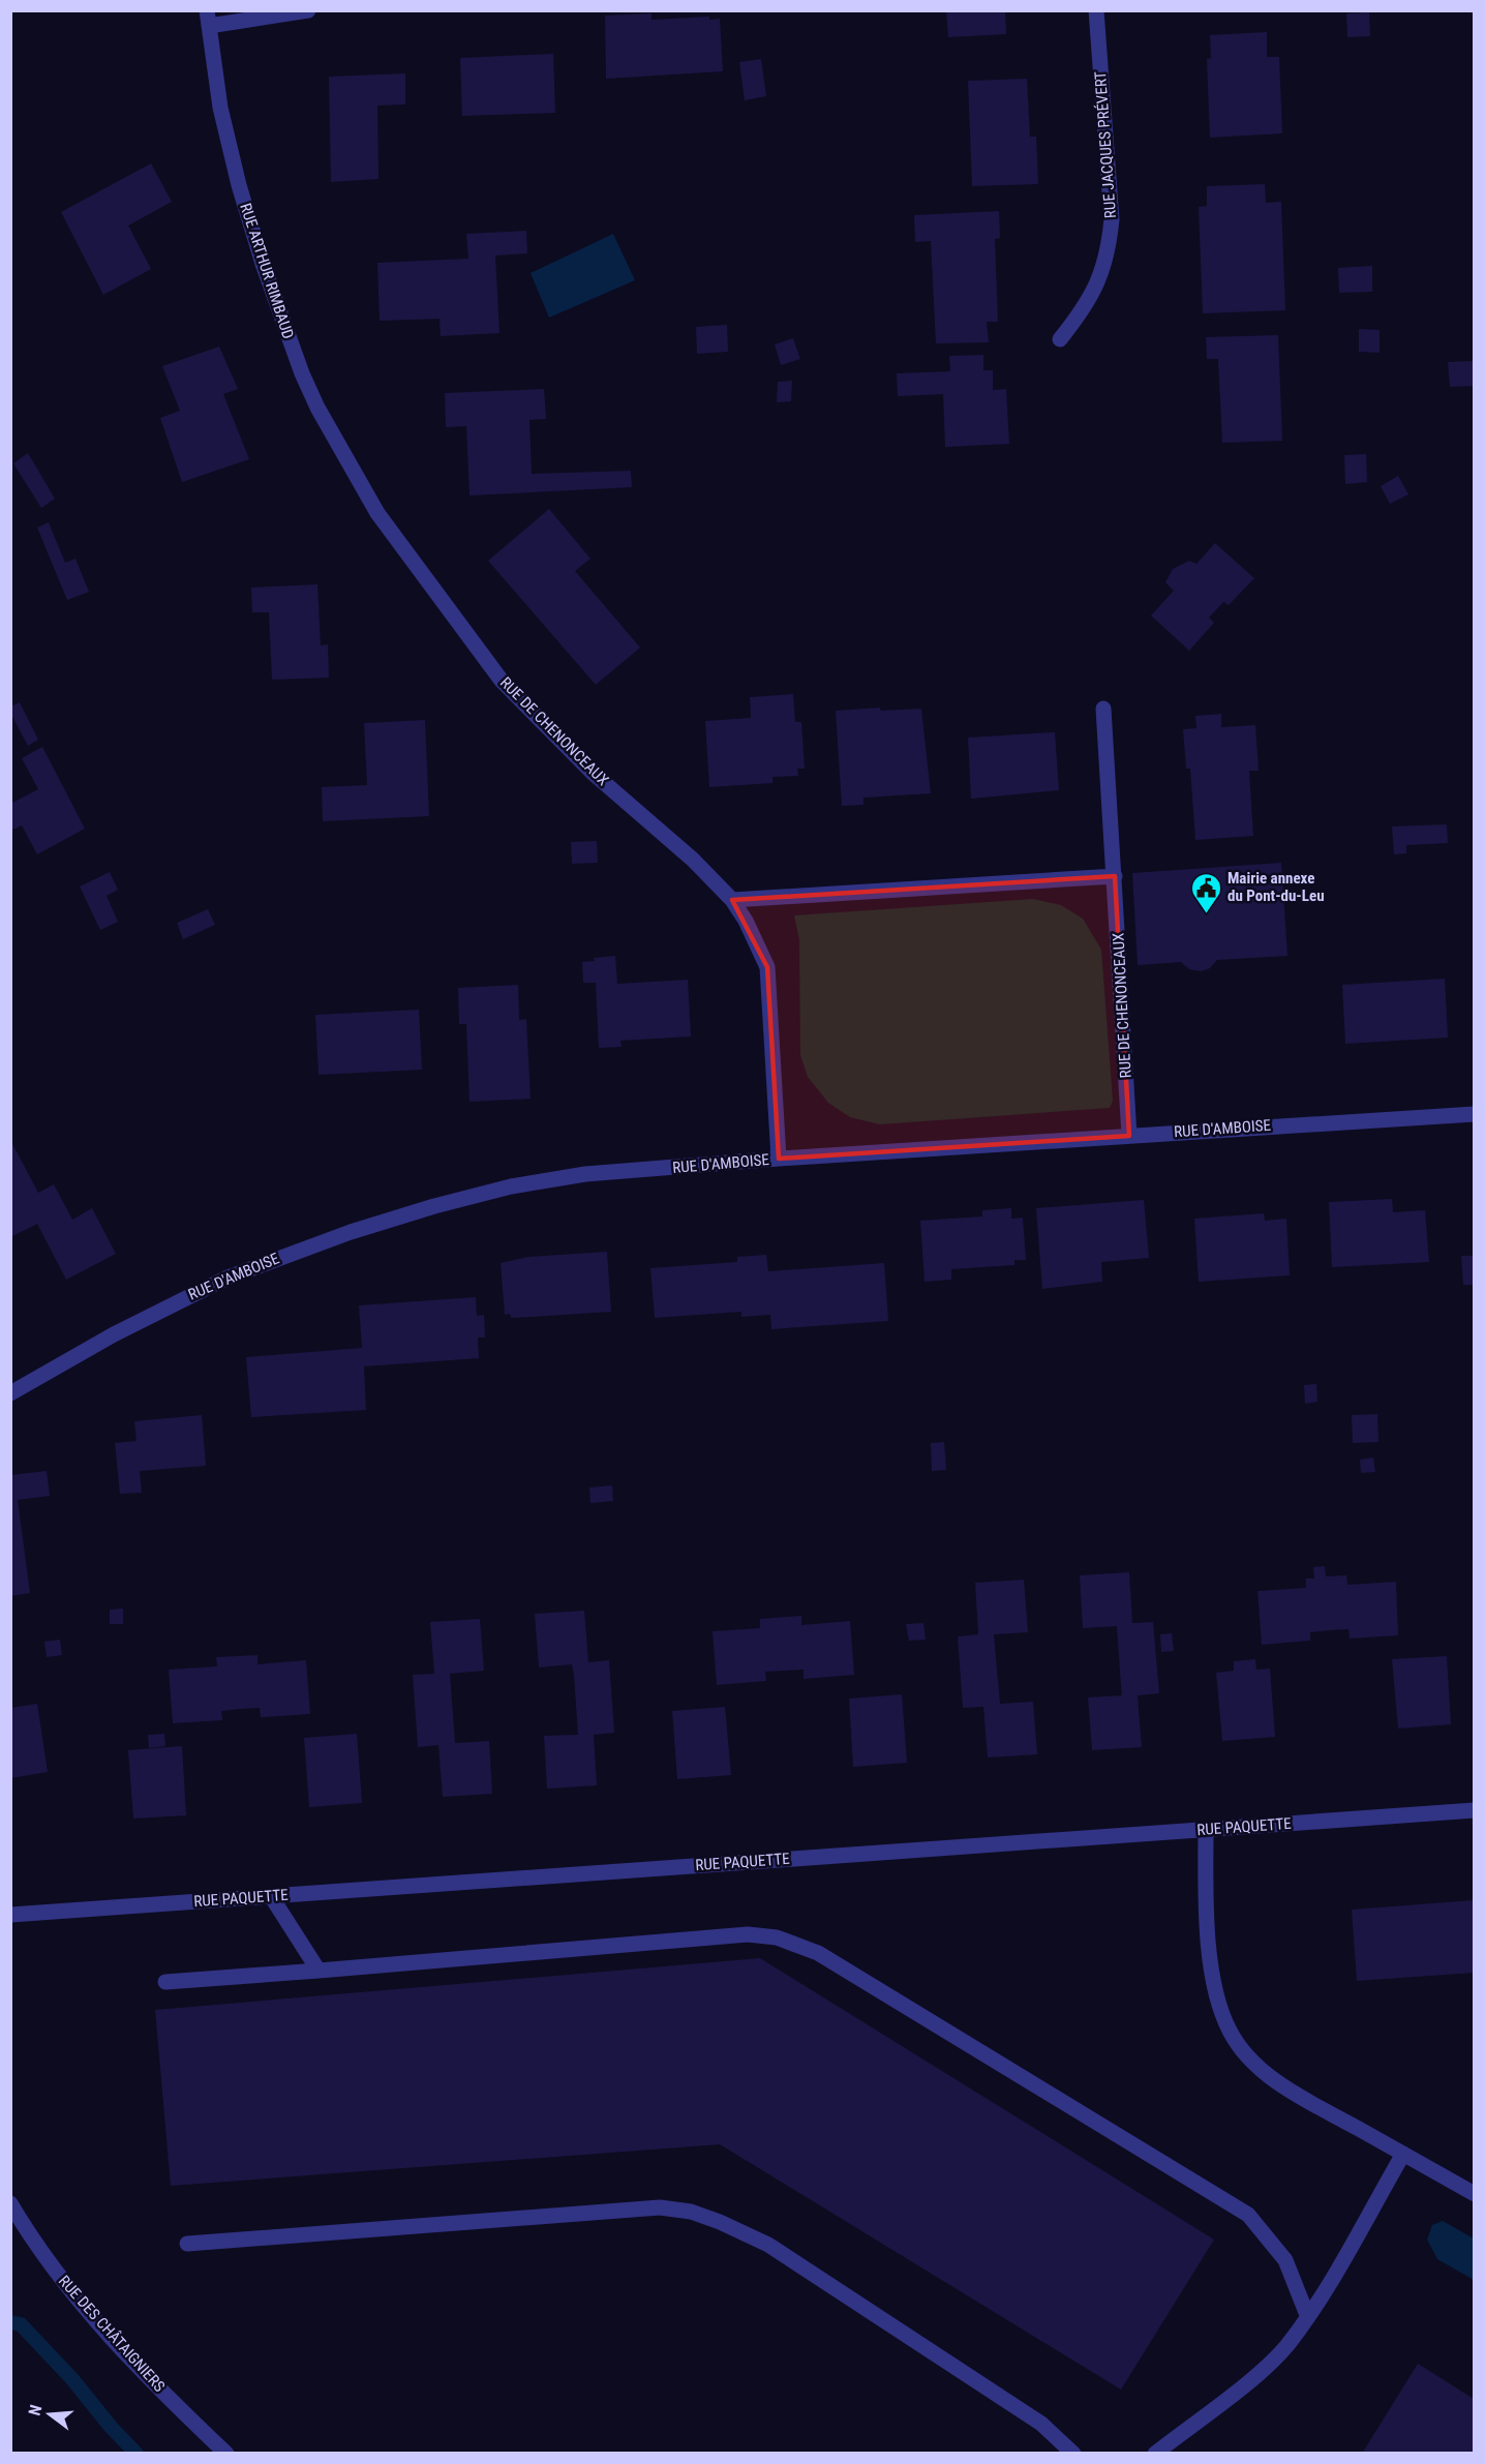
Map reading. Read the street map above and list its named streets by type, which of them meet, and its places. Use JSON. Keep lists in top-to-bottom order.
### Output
{
  "streets": {
    "street": [
      "RUE JACQUES PRÉVERT",
      "RUE ARTHUR RIMBAUD",
      "RUE DE CHENONCEAUX",
      "RUE D'AMBOISE",
      "RUE PAQUETTE",
      "RUE DES CHÂTAIGNIERS"
    ]
  },
  "crossings": [
    ["RUE ARTHUR RIMBAUD", "RUE DE CHENONCEAUX"],
    ["RUE DE CHENONCEAUX", "RUE D'AMBOISE"]
  ],
  "places": {
    "public building": ["Mairie annexe du Pont-du-Leu"]
  },
  "north": "left"
}
